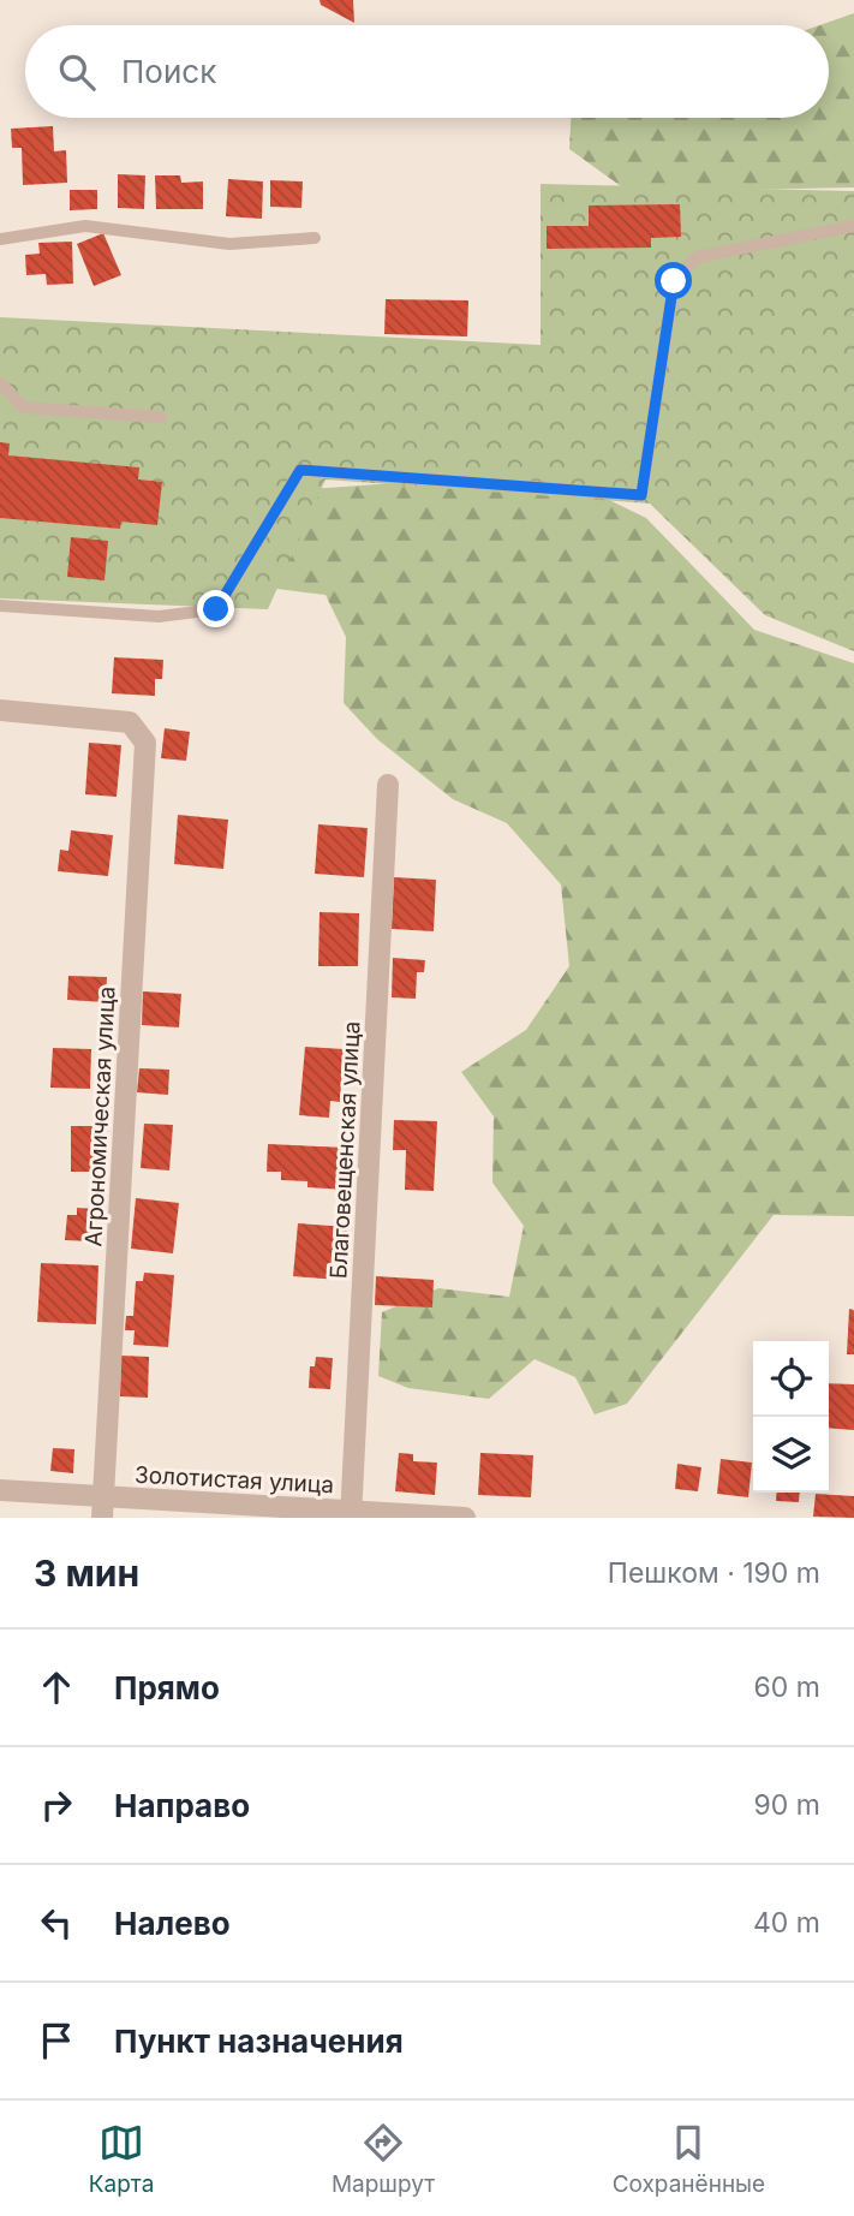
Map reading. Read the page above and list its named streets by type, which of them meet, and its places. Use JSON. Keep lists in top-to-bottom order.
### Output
{
  "streets": {
    "street": ["Агрономическая улица", "Благовещенская улица", "Золотистая улица"]
  },
  "crossings": [
    ["Агрономическая улица", "Золотистая улица"],
    ["Благовещенская улица", "Золотистая улица"]
  ],
  "page": {
    "search": "Поиск",
    "heading": ["3 мин", "Пешком · 190 m"],
    "list": [
      ["Прямо", "60 m"],
      ["Направо", "90 m"],
      ["Налево", "40 m"],
      "Пункт назначения"
    ],
    "nav": ["Карта", "Маршрут", "Сохранённые"]
  }
}
